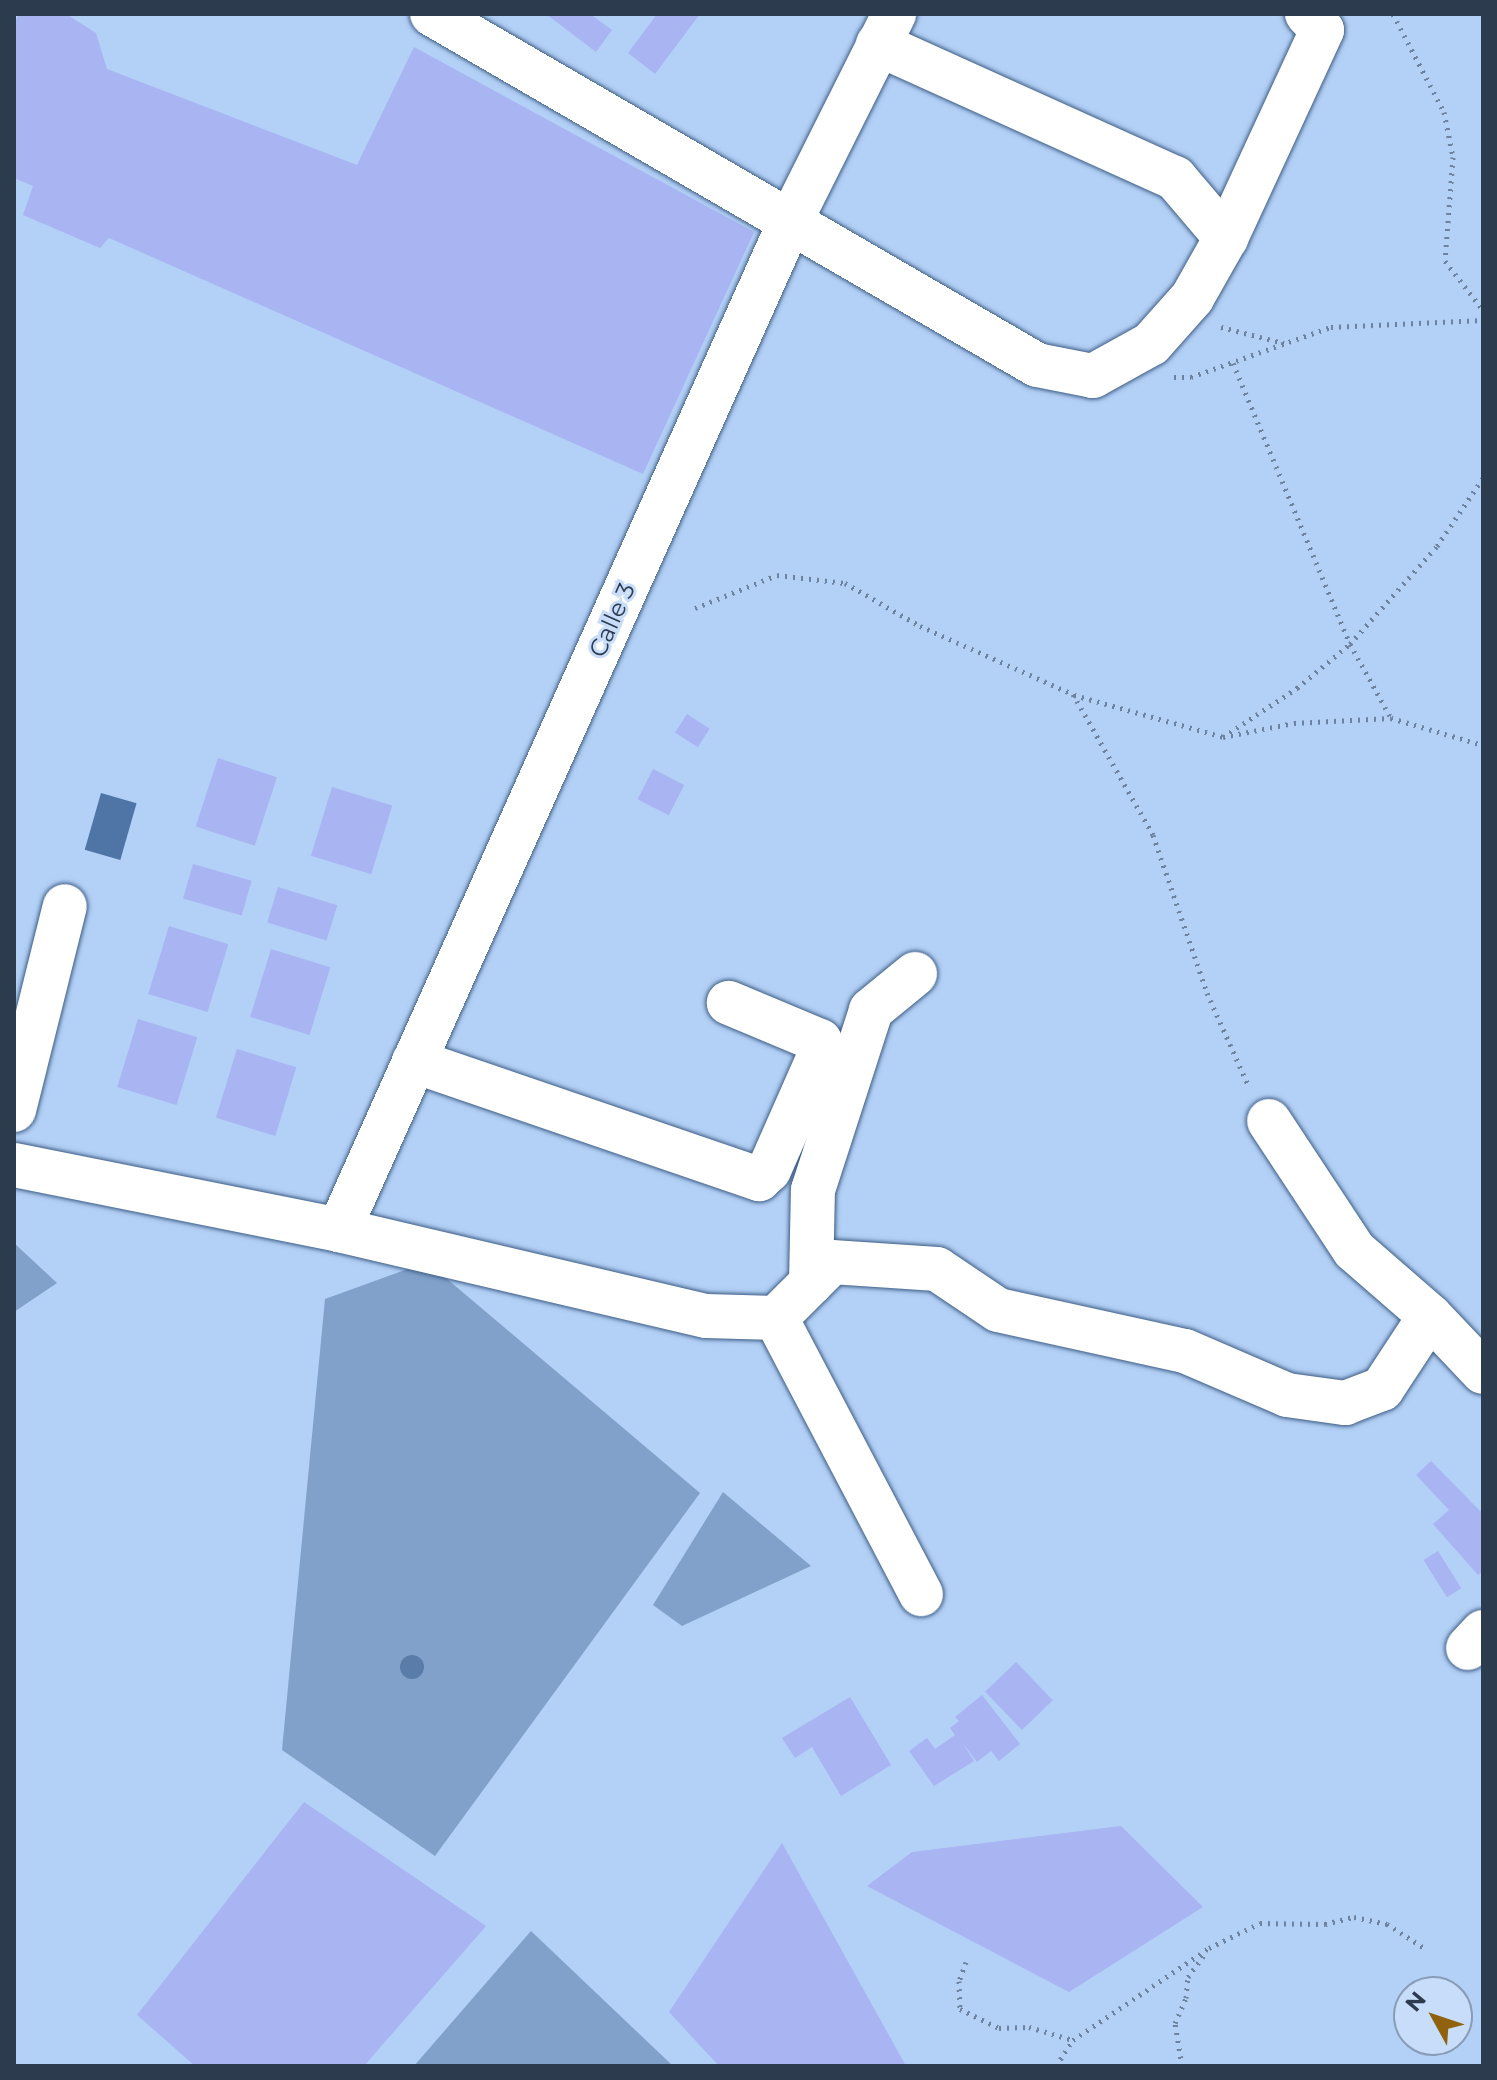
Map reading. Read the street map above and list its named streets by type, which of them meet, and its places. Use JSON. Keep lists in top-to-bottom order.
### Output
{
  "streets": {
    "street": ["Calle 3"]
  },
  "north": "top left"
}
